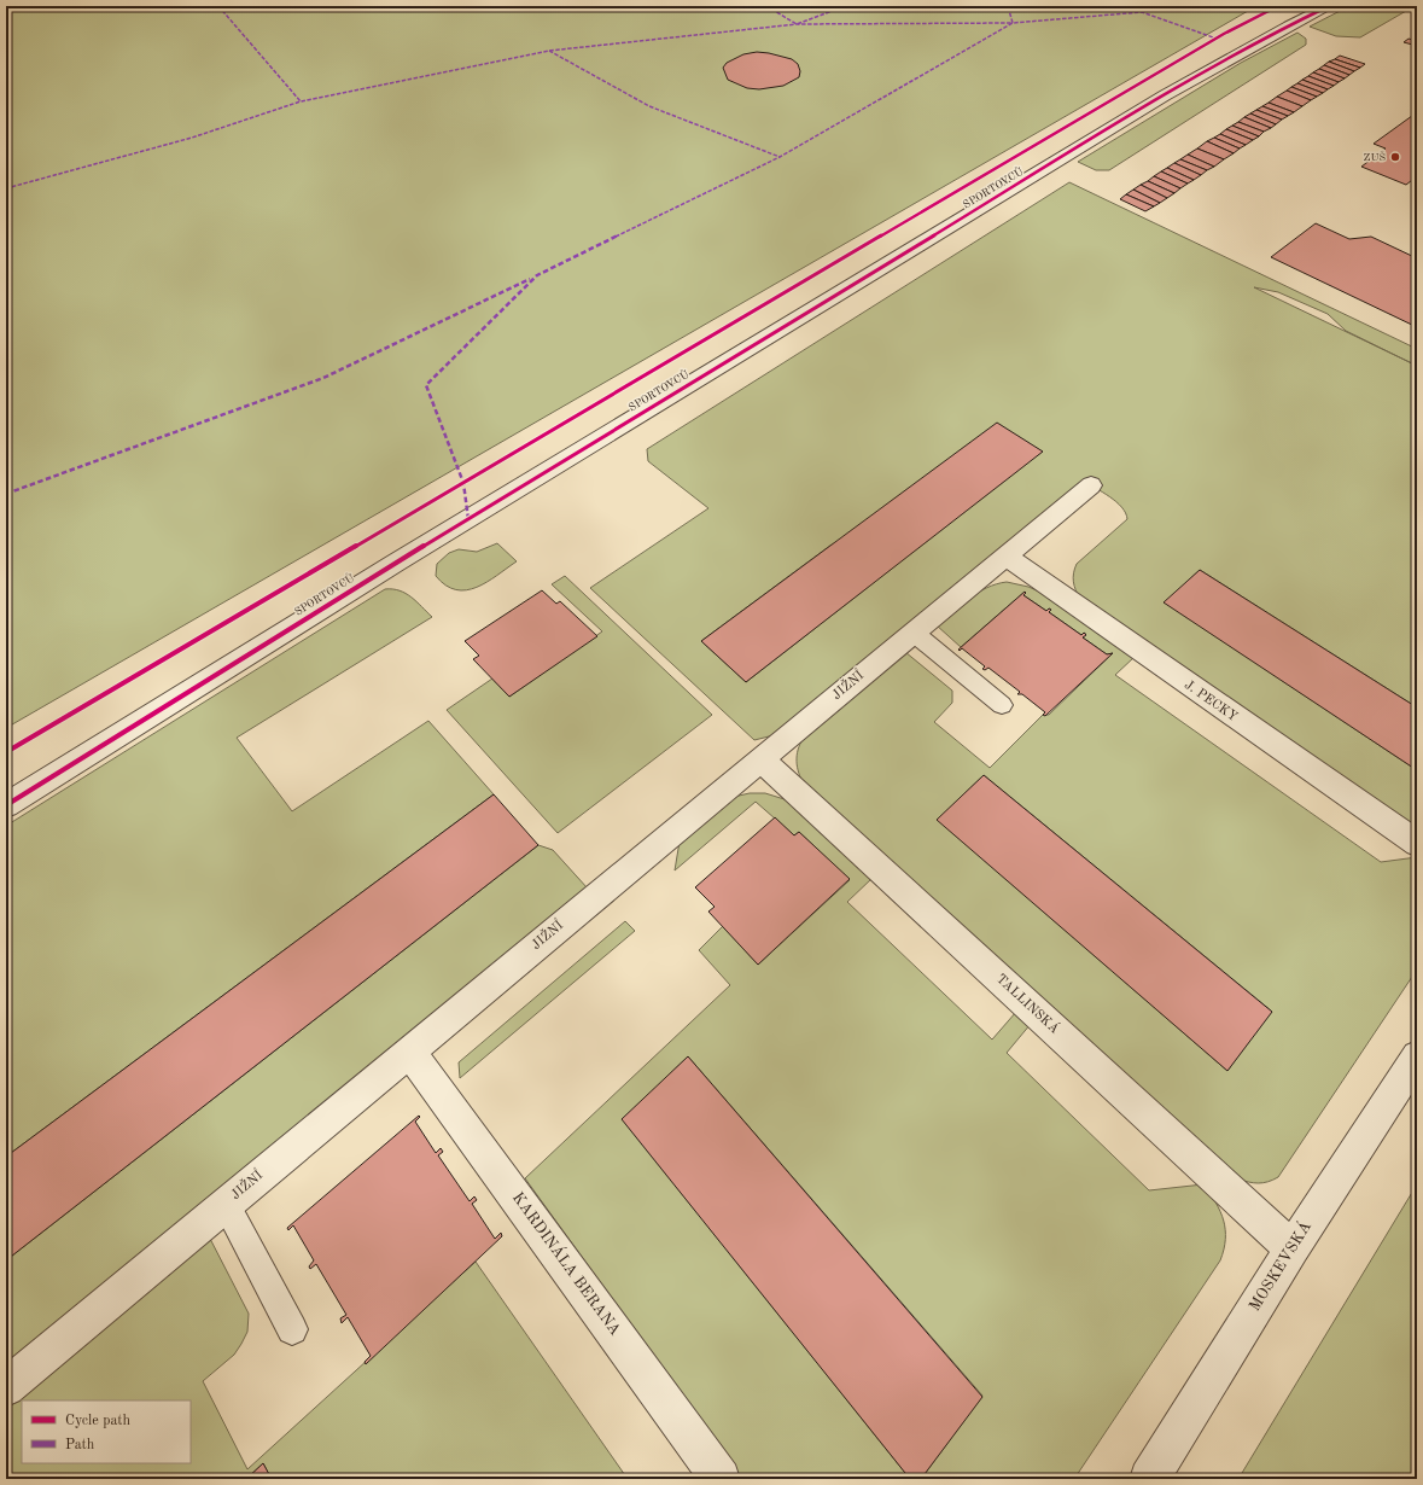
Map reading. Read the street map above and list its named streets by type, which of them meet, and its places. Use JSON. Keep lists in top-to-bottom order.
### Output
{
  "streets": {
    "street": [
      "SPORTOVCŮ",
      "JIŽNÍ",
      "J. PECKY",
      "TALLINSKÁ",
      "KARDINÁLA BERANA",
      "MOSKEVSKÁ"
    ]
  },
  "crossings": [
    ["JIŽNÍ", "J. PECKY"],
    ["JIŽNÍ", "TALLINSKÁ"],
    ["JIŽNÍ", "KARDINÁLA BERANA"],
    ["TALLINSKÁ", "MOSKEVSKÁ"]
  ],
  "places": ["ZUŠ"],
  "legend": ["Cycle path", "Path"]
}
